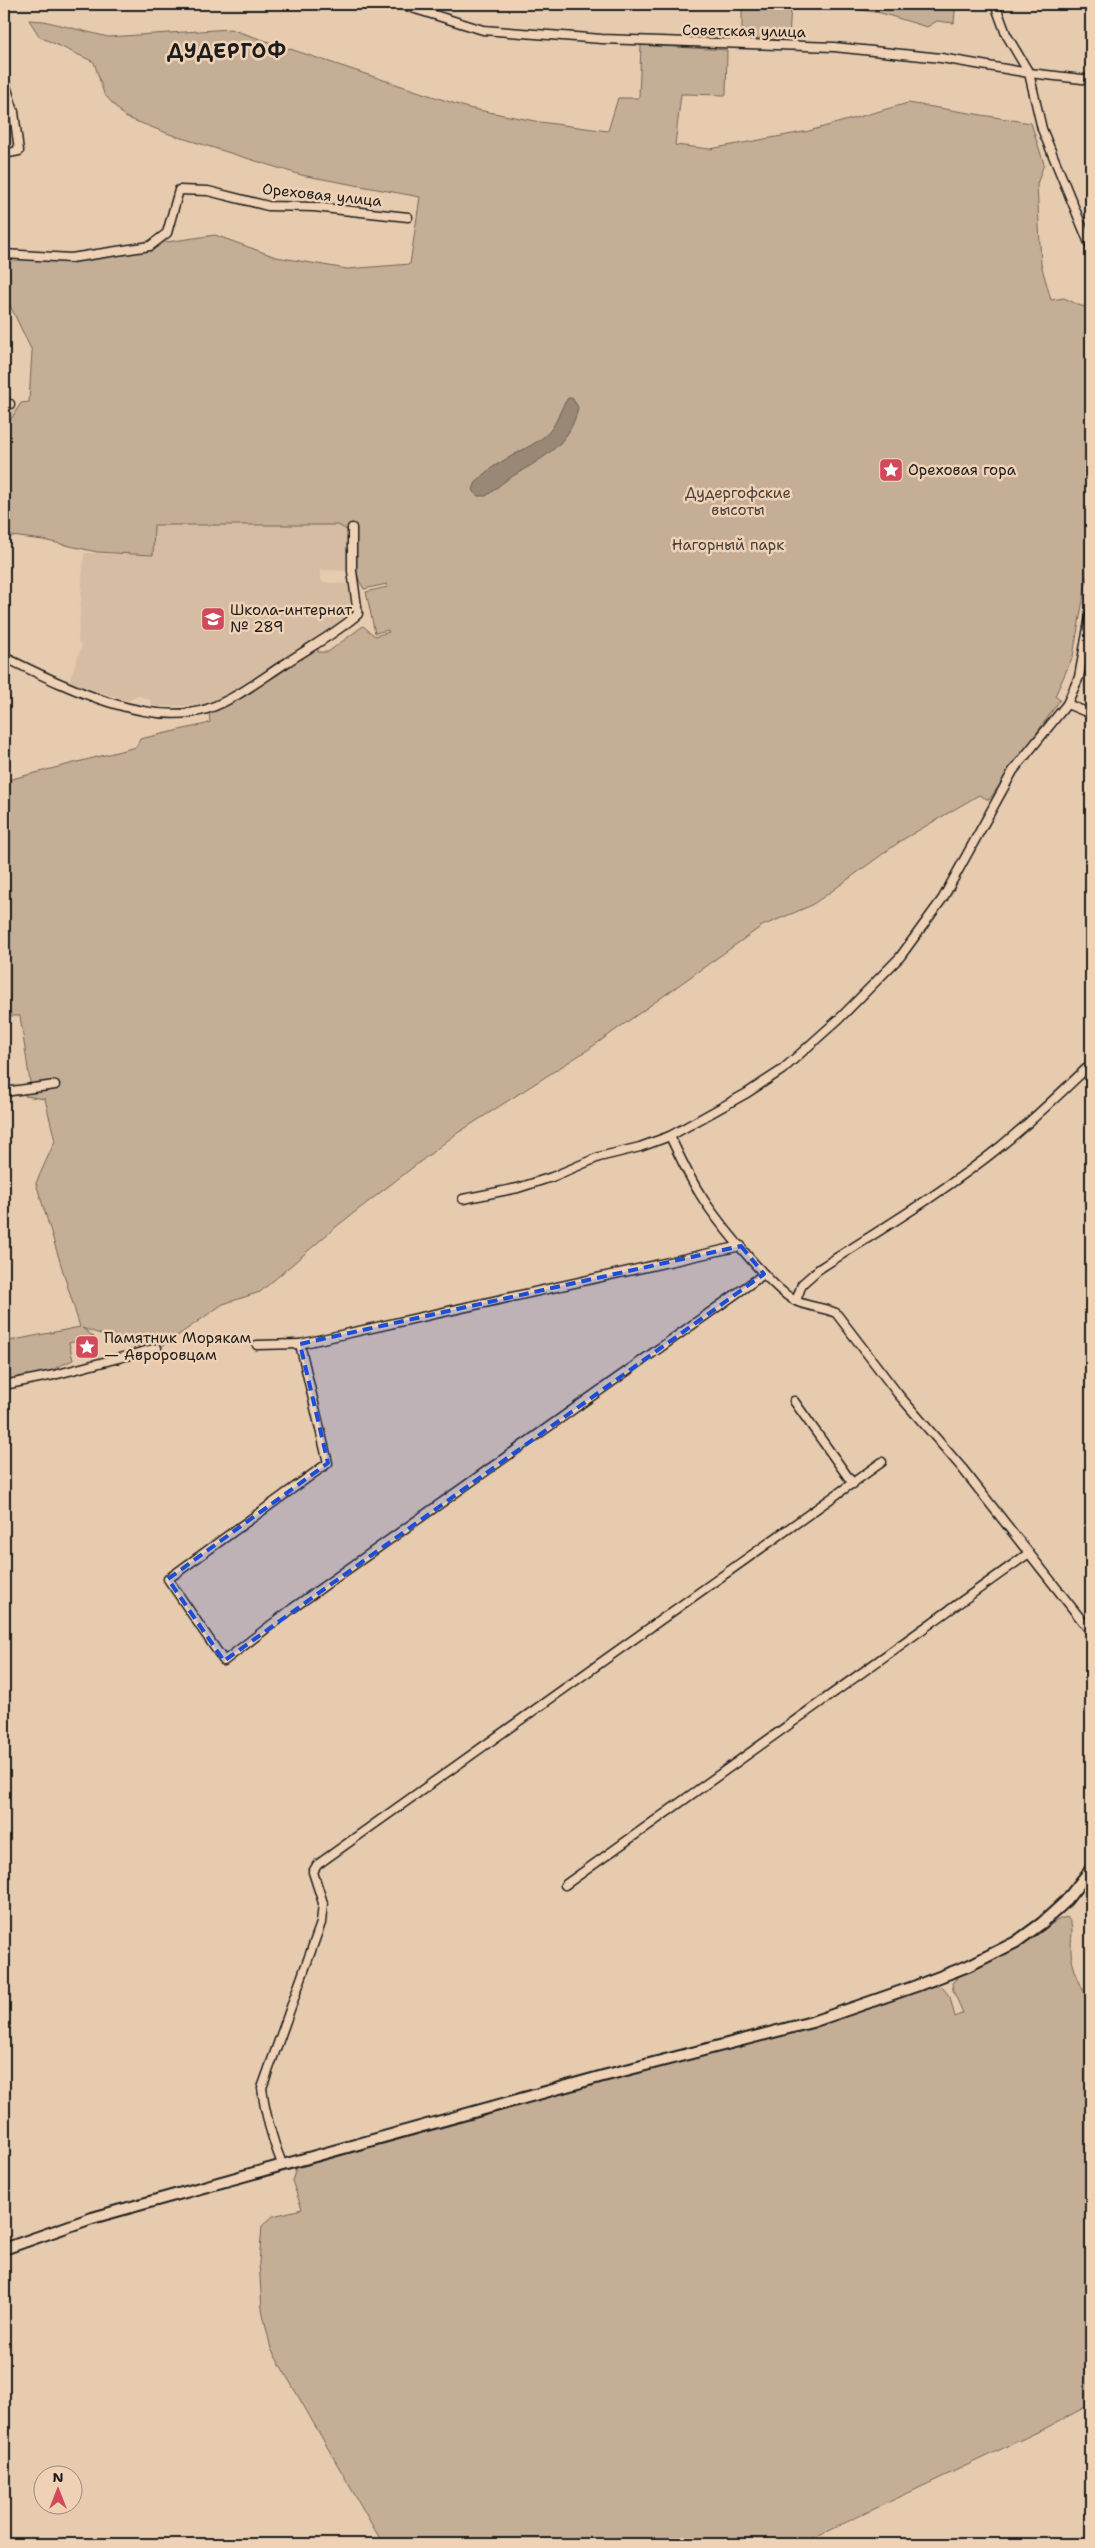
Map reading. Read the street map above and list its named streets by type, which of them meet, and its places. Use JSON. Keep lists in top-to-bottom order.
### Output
{
  "streets": {
    "street": ["Советская улица", "Ореховая улица"]
  },
  "districts": ["ДУДЕРГОФ"],
  "parks": ["Дудергофские высоты", "Нагорный парк"],
  "places": {
    "place": ["Ореховая гора", "Памятник Морякам — Авроровцам"],
    "school or university": ["Школа-интернат № 289"]
  },
  "north": "top"
}
